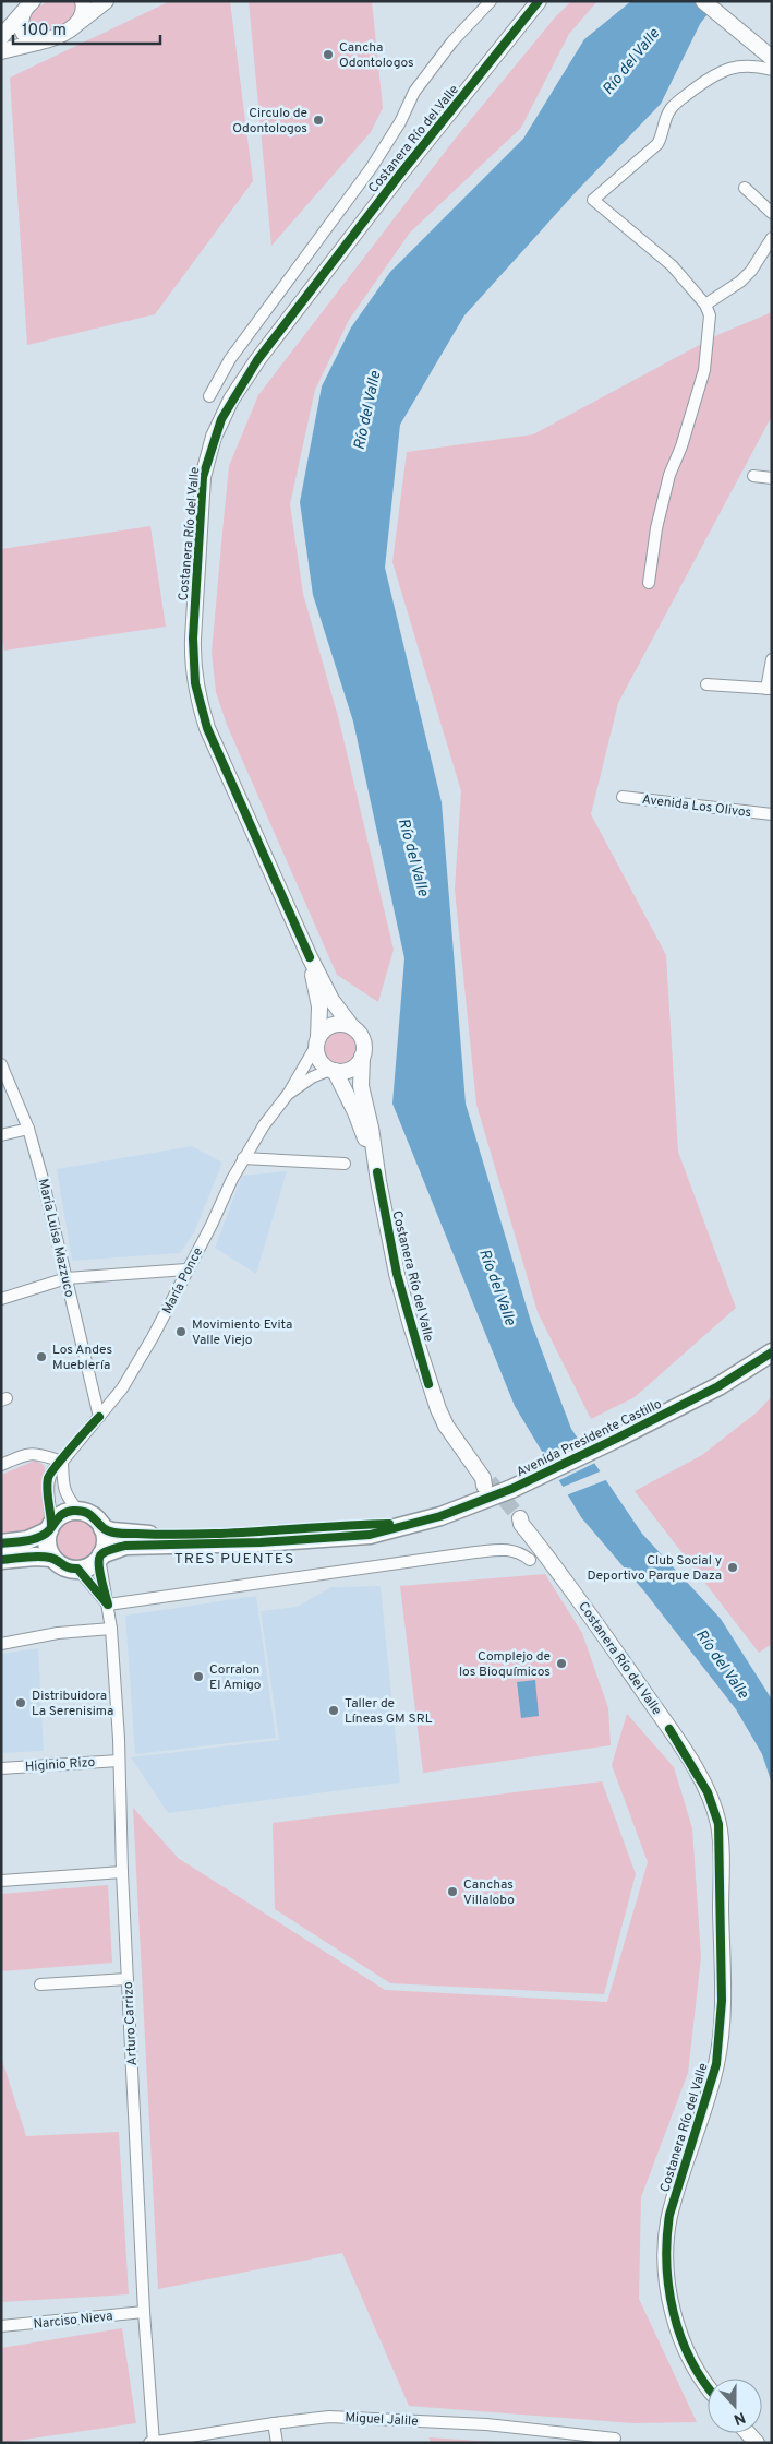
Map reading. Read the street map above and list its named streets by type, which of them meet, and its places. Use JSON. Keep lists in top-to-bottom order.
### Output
{
  "streets": {
    "main road": ["Costanera Río del Valle", "Avenida Presidente Castillo"],
    "street": [
      "Avenida Los Olivos",
      "Maria Luisa Mazzuco",
      "María Ponce",
      "Higinio Rizo",
      "Arturo Carrizo",
      "Narciso Nieva",
      "Miguel Jalile"
    ]
  },
  "crossings": [
    ["Costanera Río del Valle", "María Ponce"],
    ["Maria Luisa Mazzuco", "María Ponce"],
    ["María Ponce", "Avenida Presidente Castillo"],
    ["María Ponce", "Arturo Carrizo"],
    ["Avenida Presidente Castillo", "Arturo Carrizo"],
    ["Higinio Rizo", "Arturo Carrizo"],
    ["Arturo Carrizo", "Narciso Nieva"],
    ["Arturo Carrizo", "Miguel Jalile"]
  ],
  "districts": ["TRES PUENTES"],
  "water": ["Río del Valle"],
  "places": [
    "Cancha Odontologos",
    "Circulo de Odontologos",
    "Movimiento Evita Valle Viejo",
    "Los Andes Mueblería",
    "Club Social y Deportivo Parque Daza",
    "Complejo de los Bioquímicos",
    "Corralon El Amigo",
    "Distribuidora La Serenisima",
    "Taller de Líneas GM SRL",
    "Canchas Villalobo"
  ],
  "scale_bar": "100 m",
  "north": "bottom"
}
